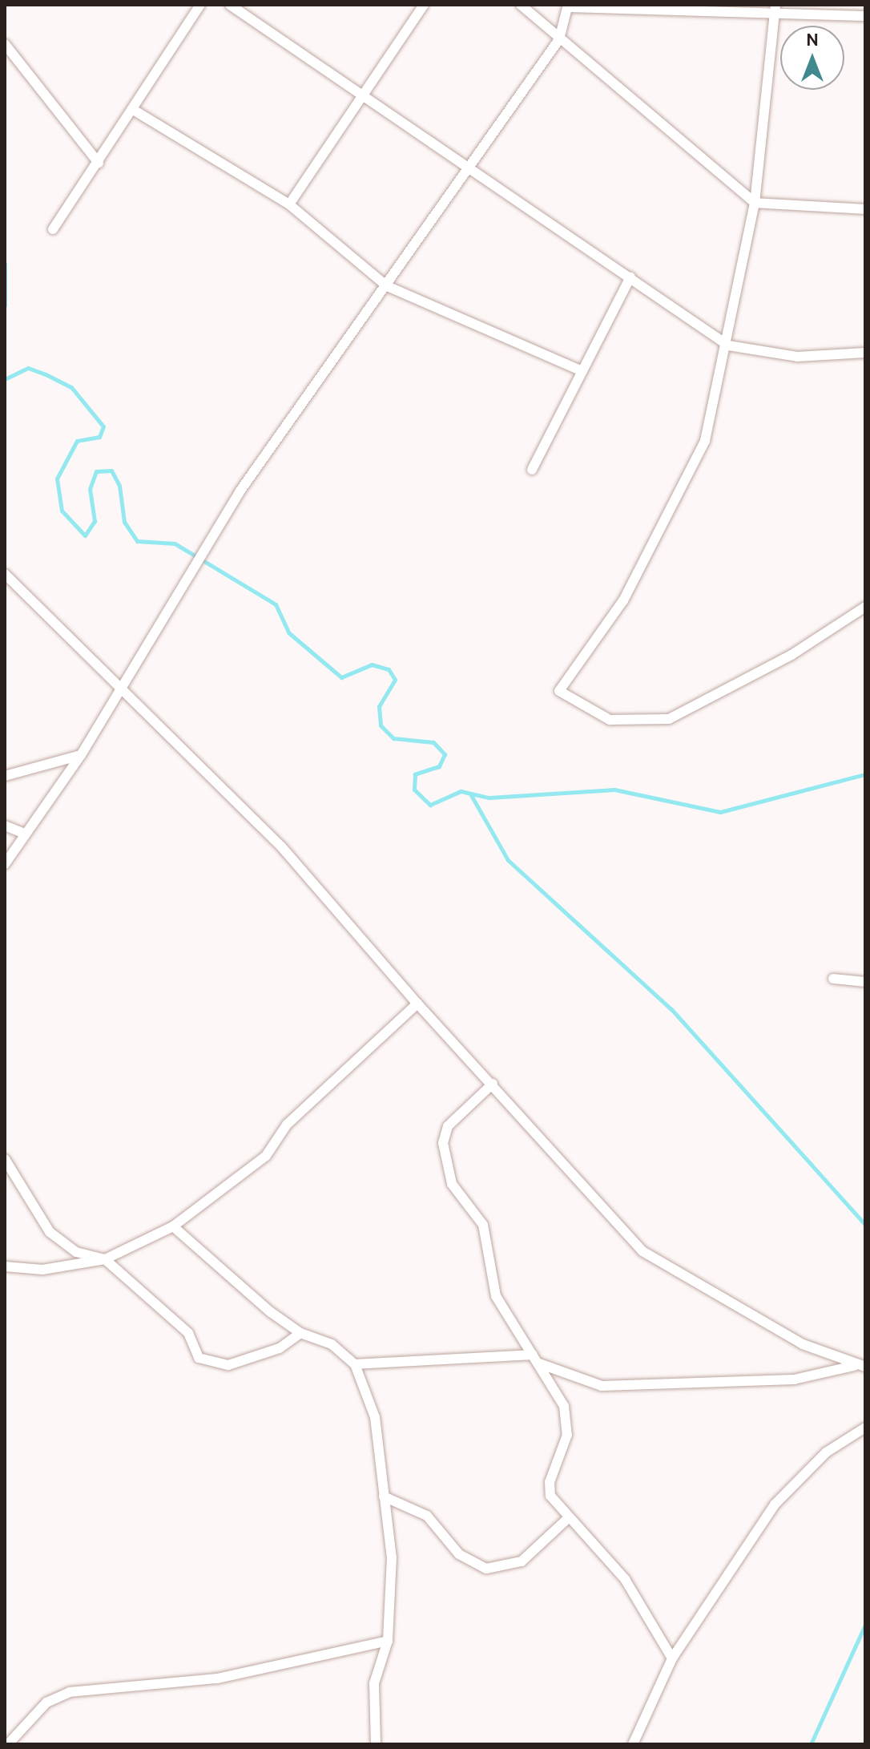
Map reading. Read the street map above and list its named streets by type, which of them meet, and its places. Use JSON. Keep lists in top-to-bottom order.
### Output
{
  "north": "top"
}
